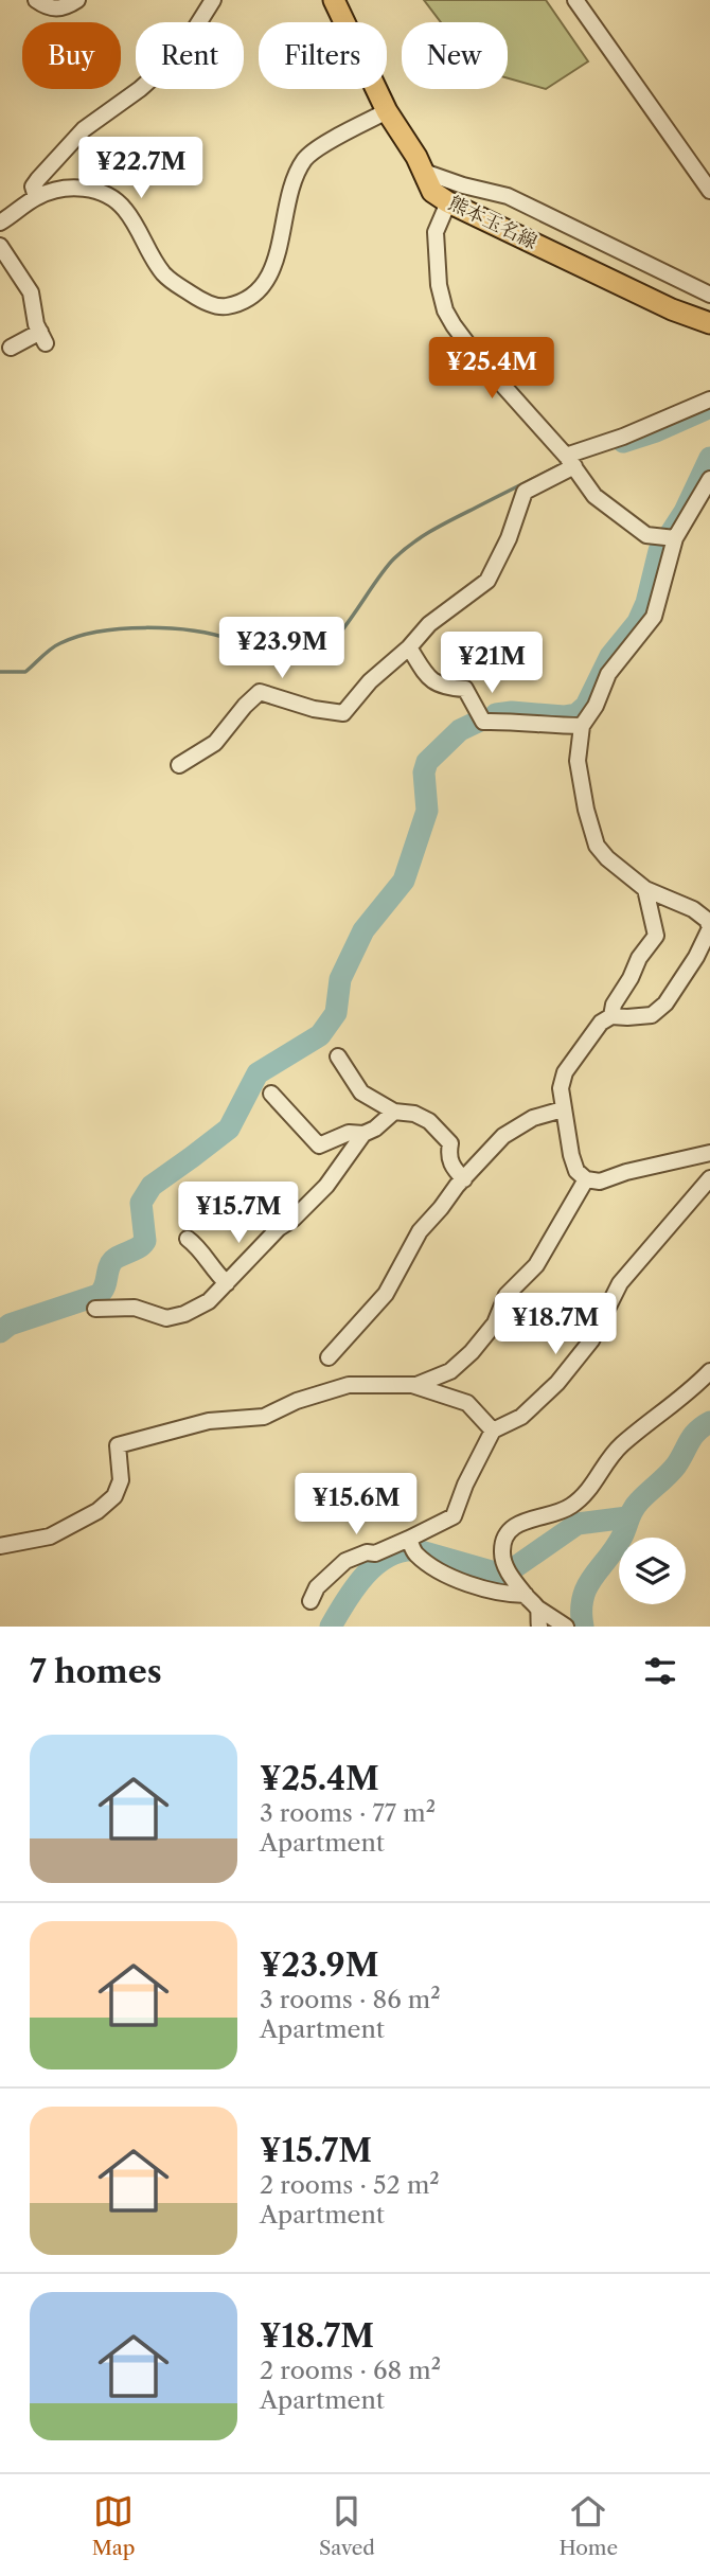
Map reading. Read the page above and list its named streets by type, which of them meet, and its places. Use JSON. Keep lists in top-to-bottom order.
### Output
{
  "streets": {
    "main road": ["熊本玉名線"]
  },
  "page": {
    "chip": [
      "Buy",
      "Rent",
      "Filters",
      "New"
    ],
    "price": [
      "¥22.7M",
      "¥25.4M",
      "¥23.9M",
      "¥21M",
      "¥15.7M",
      "¥18.7M",
      "¥15.6M"
    ],
    "heading": "7 homes",
    "list": [
      {
        "name": "¥25.4M",
        "note": "3 rooms · 77 m² · Apartment"
      },
      {
        "name": "¥23.9M",
        "note": "3 rooms · 86 m² · Apartment"
      },
      {
        "name": "¥15.7M",
        "note": "2 rooms · 52 m² · Apartment"
      },
      {
        "name": "¥18.7M",
        "note": "2 rooms · 68 m² · Apartment"
      }
    ],
    "tabs": ["Map", "Saved", "Home"]
  }
}
